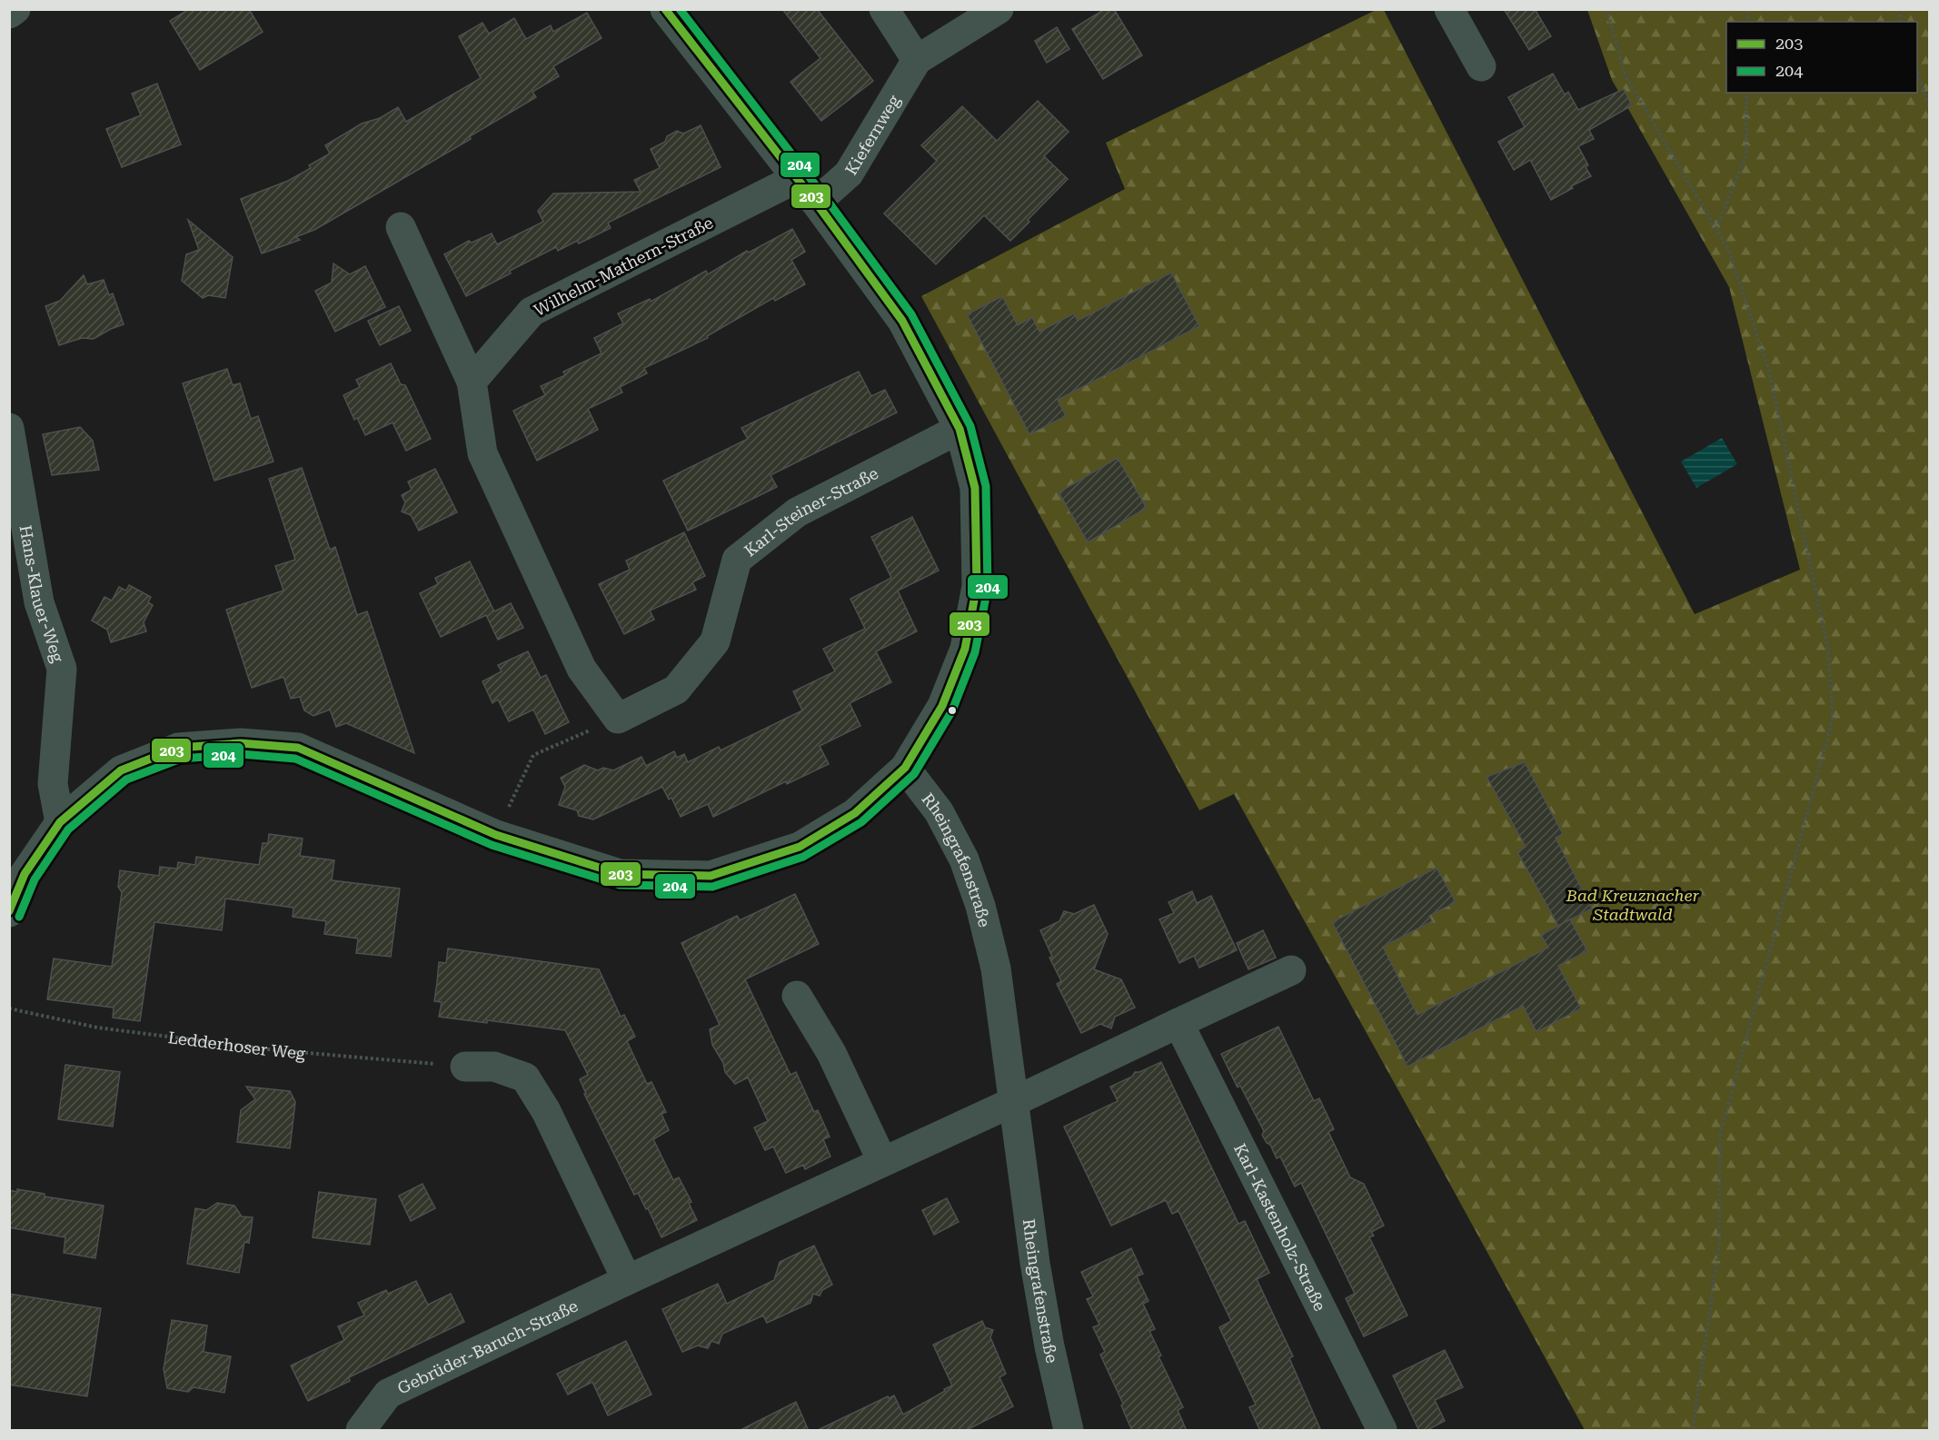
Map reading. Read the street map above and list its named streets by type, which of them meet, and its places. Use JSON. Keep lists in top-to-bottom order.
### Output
{
  "streets": {
    "street": [
      "Kiefernweg",
      "Wilhelm-Mathern-Straße",
      "Karl-Steiner-Straße",
      "Hans-Klauer-Weg",
      "Rheingrafenstraße",
      "Karl-Kastenholz-Straße",
      "Gebrüder-Baruch-Straße"
    ],
    "path": ["Ledderhoser Weg"]
  },
  "crossings": [
    ["Rheingrafenstraße", "Gebrüder-Baruch-Straße"]
  ],
  "parks": ["Bad Kreuznacher Stadtwald"],
  "lines": ["transit line 203", "transit line 204"],
  "legend": ["203", "204"]
}
